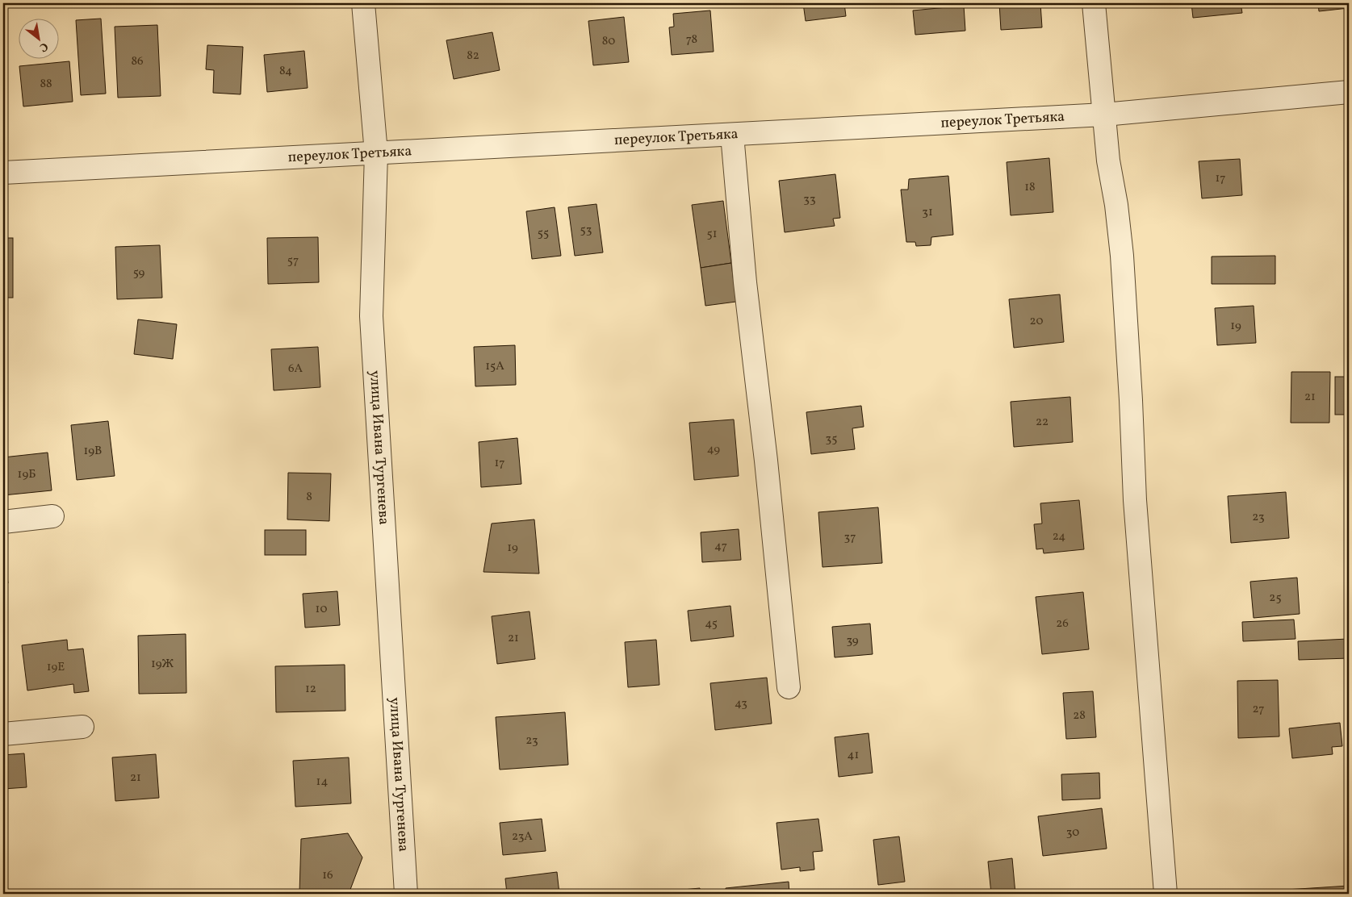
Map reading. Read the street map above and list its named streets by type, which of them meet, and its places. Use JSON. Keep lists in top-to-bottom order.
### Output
{
  "streets": {
    "street": ["переулок Третьяка", "улица Ивана Тургенева"]
  },
  "crossings": [
    ["переулок Третьяка", "улица Ивана Тургенева"]
  ],
  "house_numbers": [
    "78",
    "80",
    "82",
    "86",
    "84",
    "88",
    "17",
    "18",
    "33",
    "31",
    "53",
    "55",
    "51",
    "57",
    "59",
    "20",
    "19",
    "15А",
    "6А",
    "21",
    "22",
    "35",
    "49",
    "19В",
    "17",
    "19Б",
    "8",
    "23",
    "24",
    "37",
    "47",
    "19",
    "25",
    "10",
    "45",
    "26",
    "21",
    "39",
    "19Ж",
    "19Е",
    "12",
    "43",
    "27",
    "28",
    "23",
    "41",
    "21",
    "14",
    "30",
    "23А",
    "16"
  ],
  "north": "bottom right"
}
